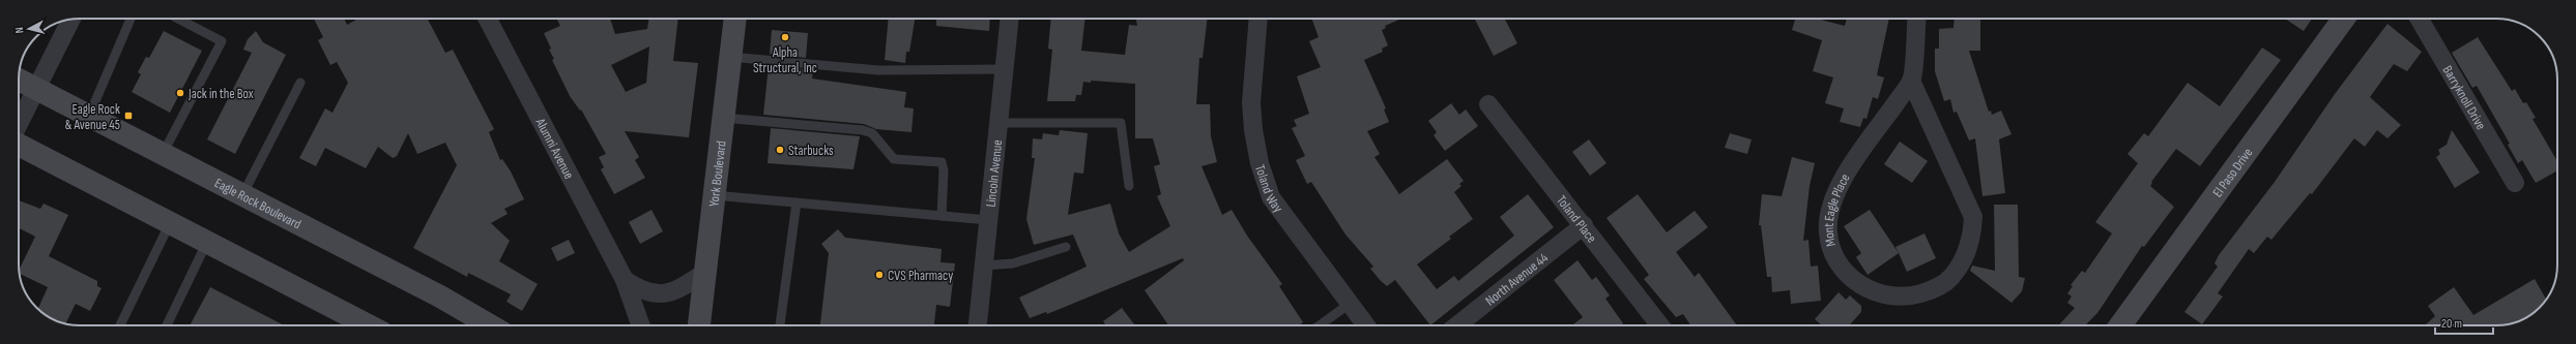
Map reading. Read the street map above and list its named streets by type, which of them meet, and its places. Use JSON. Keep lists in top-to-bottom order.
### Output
{
  "streets": {
    "main road": ["El Paso Drive", "York Boulevard", "Eagle Rock Boulevard"],
    "street": [
      "Barryknoll Drive",
      "Alumni Avenue",
      "Lincoln Avenue",
      "Toland Way",
      "Mont Eagle Place",
      "Toland Place",
      "North Avenue 44"
    ]
  },
  "crossings": [
    ["Alumni Avenue", "York Boulevard"],
    ["Toland Place", "North Avenue 44"]
  ],
  "places": {
    "other": [
      "Alpha Structural, Inc",
      "Jack in the Box",
      "Starbucks",
      "CVS Pharmacy"
    ],
    "transit": ["Eagle Rock & Avenue 45"]
  },
  "scale_bar": "20 m",
  "north": "left"
}
